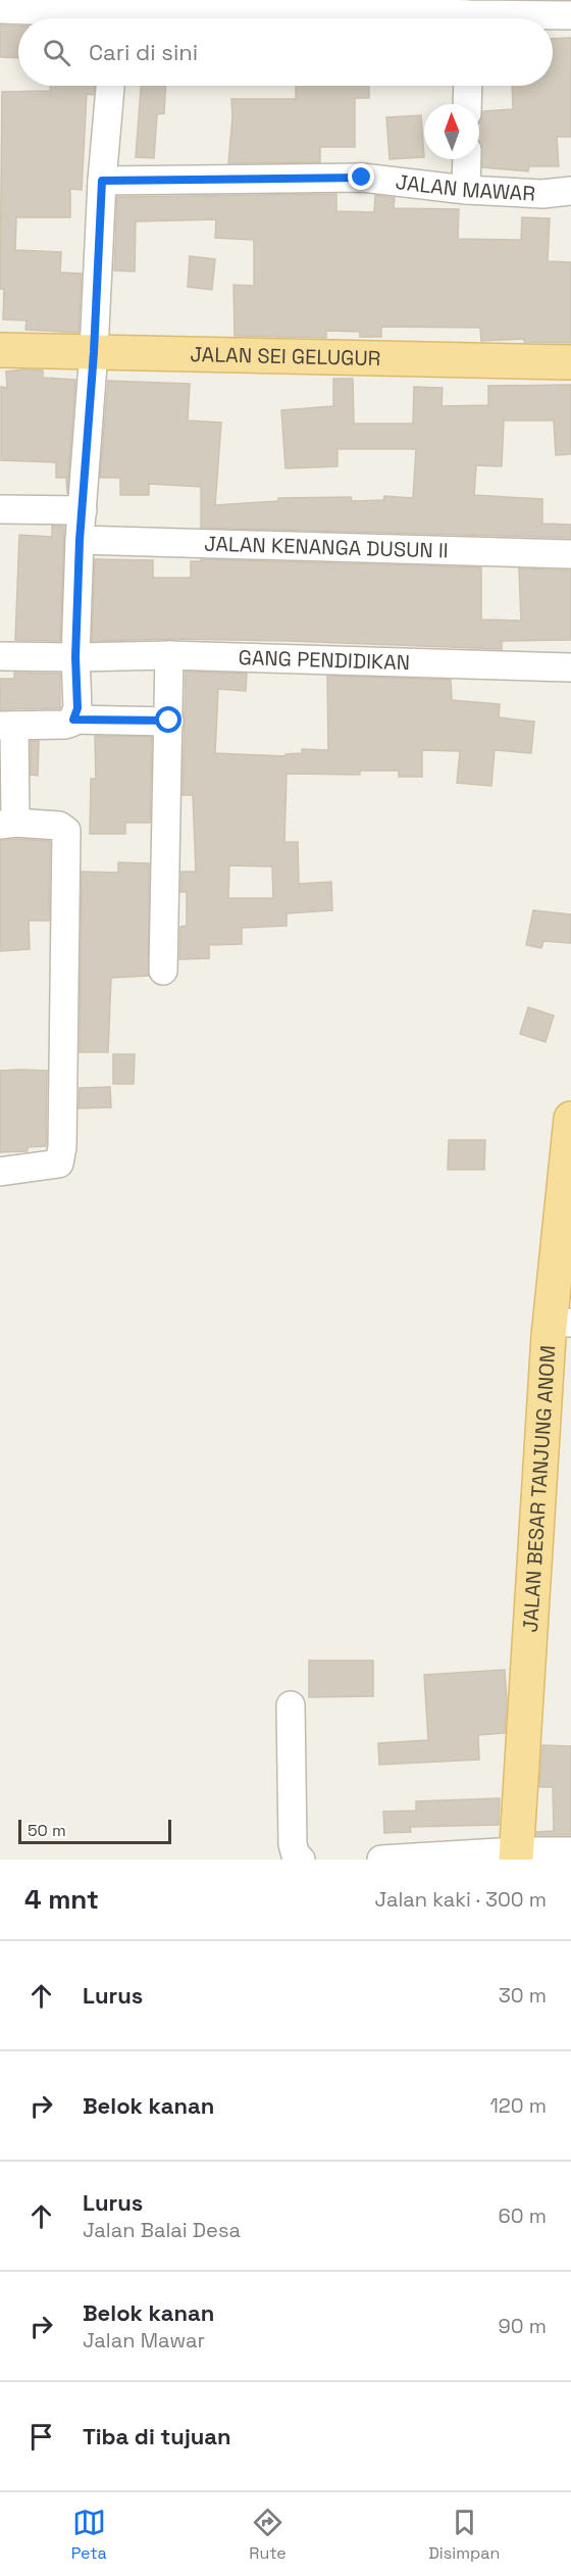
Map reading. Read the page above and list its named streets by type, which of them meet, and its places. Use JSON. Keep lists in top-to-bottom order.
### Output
{
  "streets": {
    "main road": ["JALAN SEI GELUGUR", "JALAN BESAR TANJUNG ANOM"],
    "street": ["JALAN MAWAR", "JALAN KENANGA DUSUN II", "GANG PENDIDIKAN"]
  },
  "scale_bar": "50 m",
  "north": "top",
  "page": {
    "search": "Cari di sini",
    "scale": "50 m",
    "heading": ["4 mnt", "Jalan kaki · 300 m"],
    "list": [
      ["Lurus", "30 m"],
      ["Belok kanan", "120 m"],
      ["Lurus", "Jalan Balai Desa", "60 m"],
      ["Belok kanan", "Jalan Mawar", "90 m"],
      "Tiba di tujuan"
    ],
    "nav": ["Peta", "Rute", "Disimpan"]
  }
}
